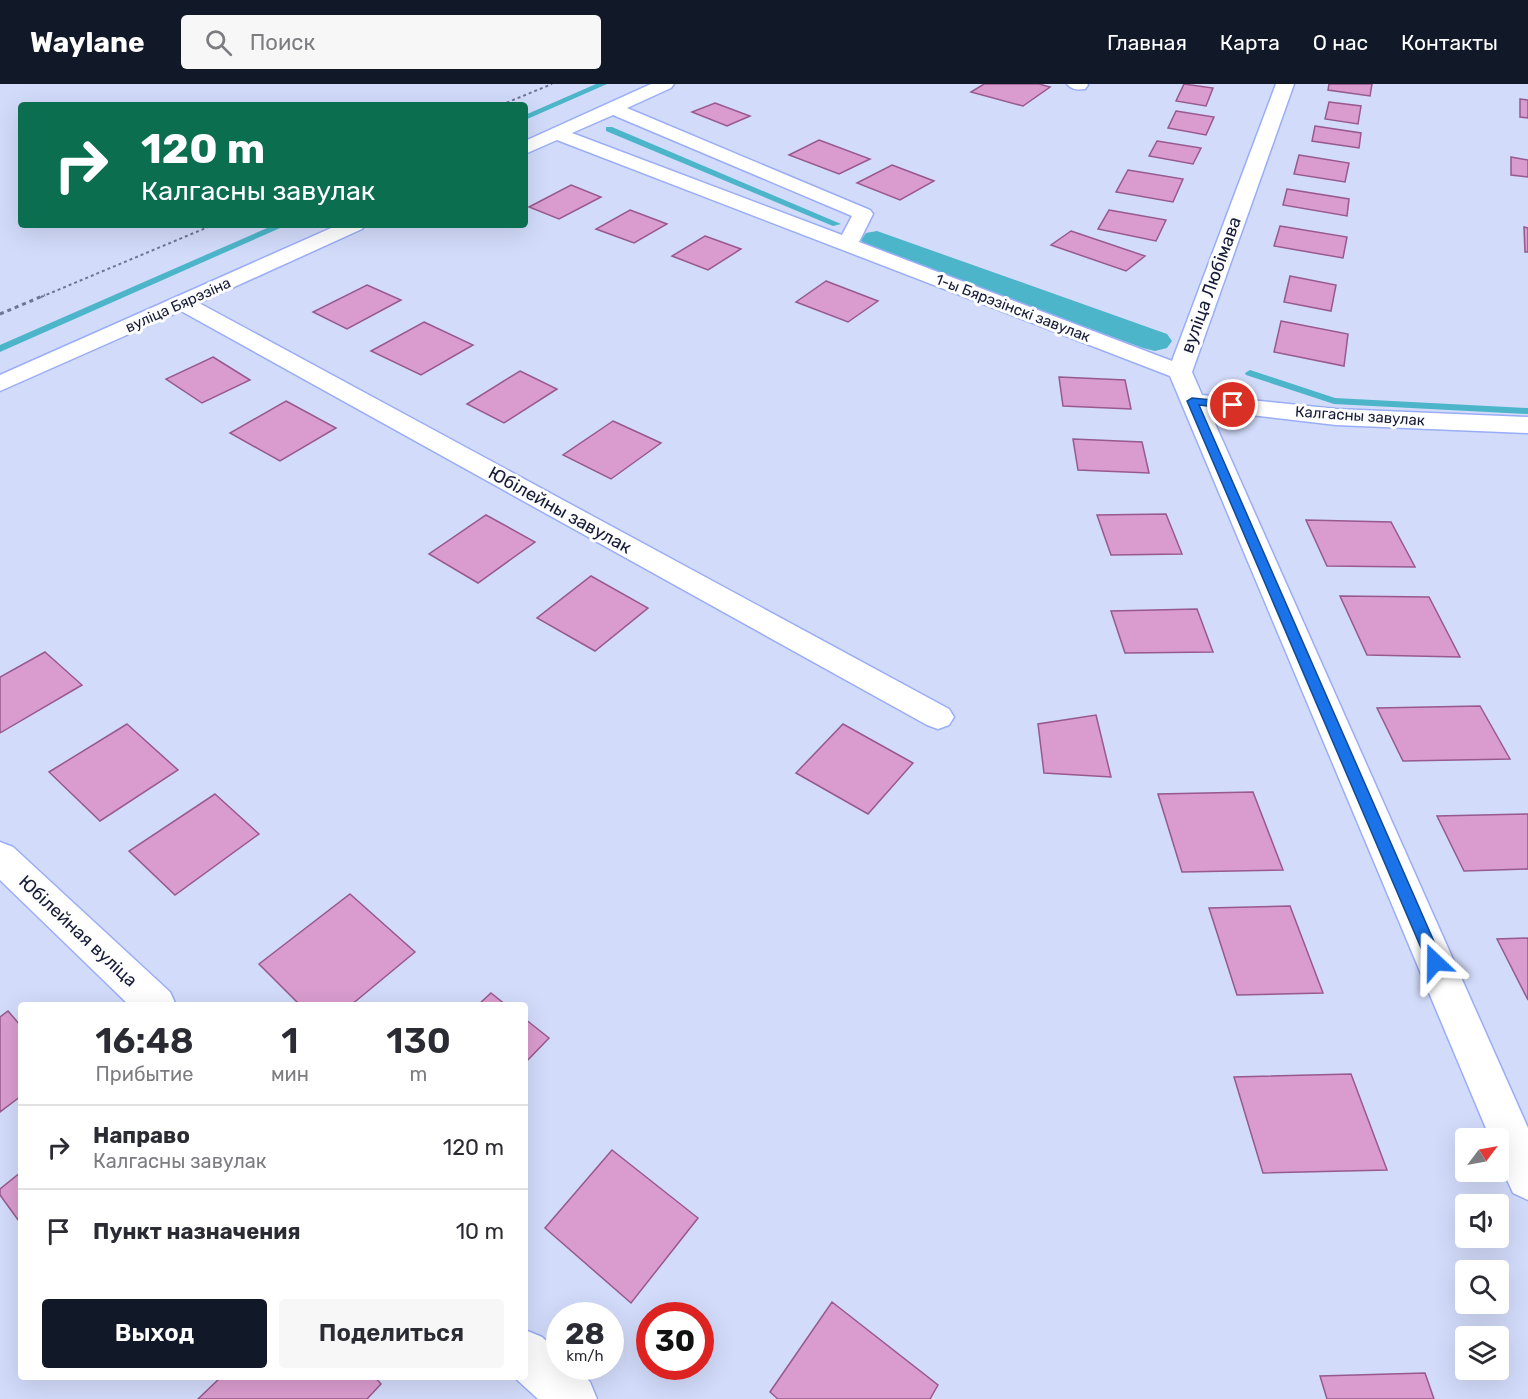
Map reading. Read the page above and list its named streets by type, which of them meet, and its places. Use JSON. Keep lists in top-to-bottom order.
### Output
{
  "streets": {
    "street": [
      "вуліца Любімава",
      "вуліца Бярэзіна",
      "1-ы Бярэзінскі завулак",
      "Калгасны завулак",
      "Юбілейны завулак",
      "Юбілейная вуліца"
    ]
  },
  "crossings": [
    ["вуліца Любімава", "1-ы Бярэзінскі завулак"],
    ["вуліца Любімава", "Калгасны завулак"],
    ["вуліца Бярэзіна", "Юбілейны завулак"]
  ],
  "north": "top right",
  "page": {
    "header": "Waylane",
    "search": "Поиск",
    "nav": [
      "Главная",
      "Карта",
      "О нас",
      "Контакты"
    ],
    "turn": ["120 m", "Калгасны завулак"],
    "eta": [
      "16:48",
      "Прибытие",
      "1",
      "мин",
      "130",
      "m"
    ],
    "list": [
      {
        "name": "Направо",
        "note": "Калгасны завулак",
        "value": "120 m"
      },
      {
        "name": "Пункт назначения",
        "value": "10 m"
      }
    ],
    "buttons": ["Выход", "Поделиться"],
    "speed": "28 km/h",
    "limit": "30"
  }
}
